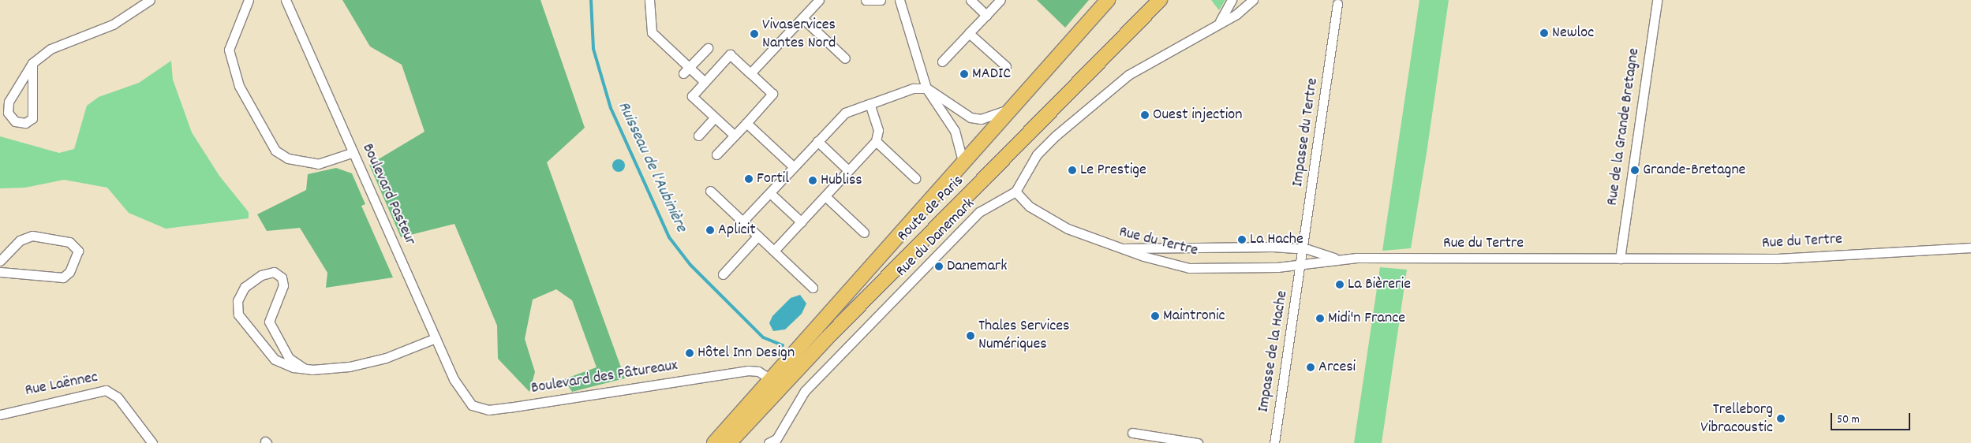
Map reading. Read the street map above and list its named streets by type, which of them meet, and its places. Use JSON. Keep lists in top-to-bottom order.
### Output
{
  "streets": {
    "main road": ["Route de Paris"],
    "street": [
      "Rue de la Grande Bretagne",
      "Impasse du Tertre",
      "Boulevard Pasteur",
      "Rue du Danemark",
      "Rue du Tertre",
      "Impasse de la Hache",
      "Boulevard des Pâtureaux",
      "Rue Laënnec"
    ]
  },
  "crossings": [
    ["Rue de la Grande Bretagne", "Rue du Tertre"],
    ["Impasse du Tertre", "Rue du Tertre"],
    ["Impasse du Tertre", "Impasse de la Hache"],
    ["Boulevard Pasteur", "Boulevard des Pâtureaux"],
    ["Route de Paris", "Boulevard des Pâtureaux"],
    ["Rue du Danemark", "Rue du Tertre"],
    ["Rue du Tertre", "Impasse de la Hache"]
  ],
  "water": ["Ruisseau de l'Aubinière"],
  "places": [
    "Newloc",
    "Vivaservices Nantes Nord",
    "MADIC",
    "Ouest injection",
    "Le Prestige",
    "Grande-Bretagne",
    "Fortil",
    "Hubliss",
    "Aplicit",
    "La Hache",
    "Danemark",
    "La Bièrerie",
    "Maintronic",
    "Midi'n France",
    "Thales Services Numériques",
    "Hôtel Inn Design",
    "Arcesi",
    "Trelleborg Vibracoustic"
  ],
  "scale_bar": "50 m"
}
